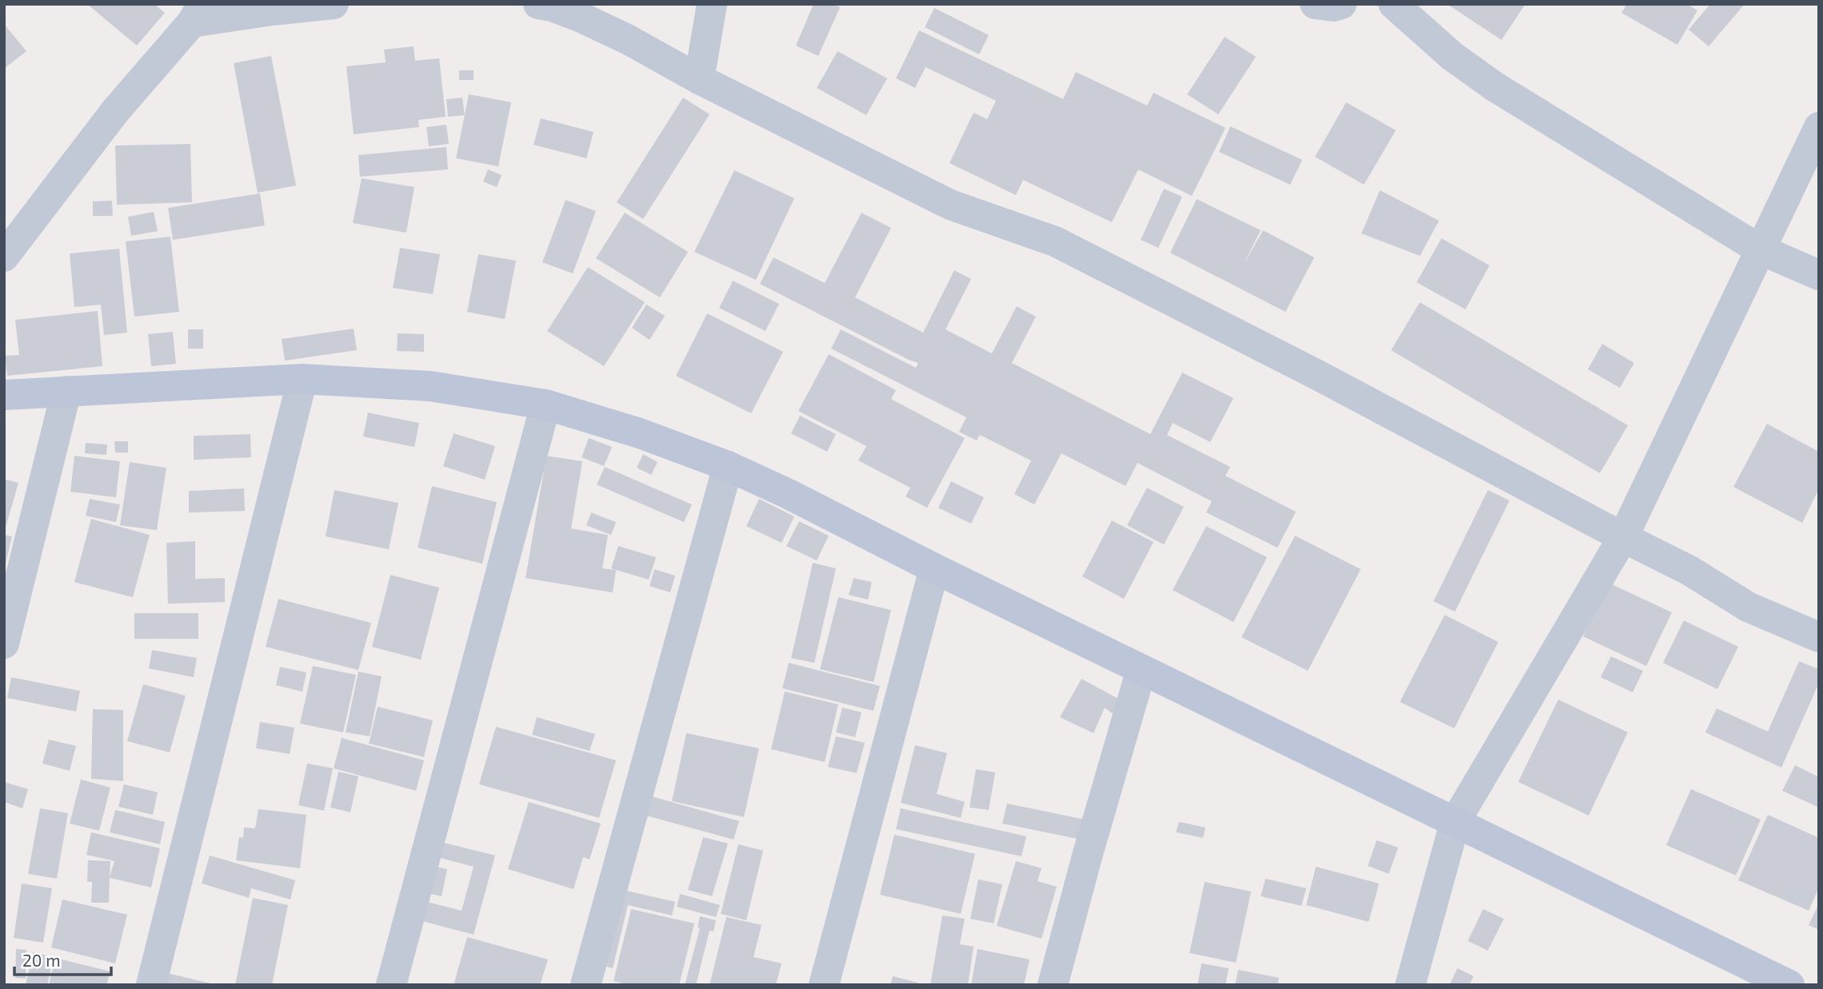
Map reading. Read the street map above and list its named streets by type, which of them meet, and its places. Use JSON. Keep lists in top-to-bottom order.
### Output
{
  "scale_bar": "20 m"
}
